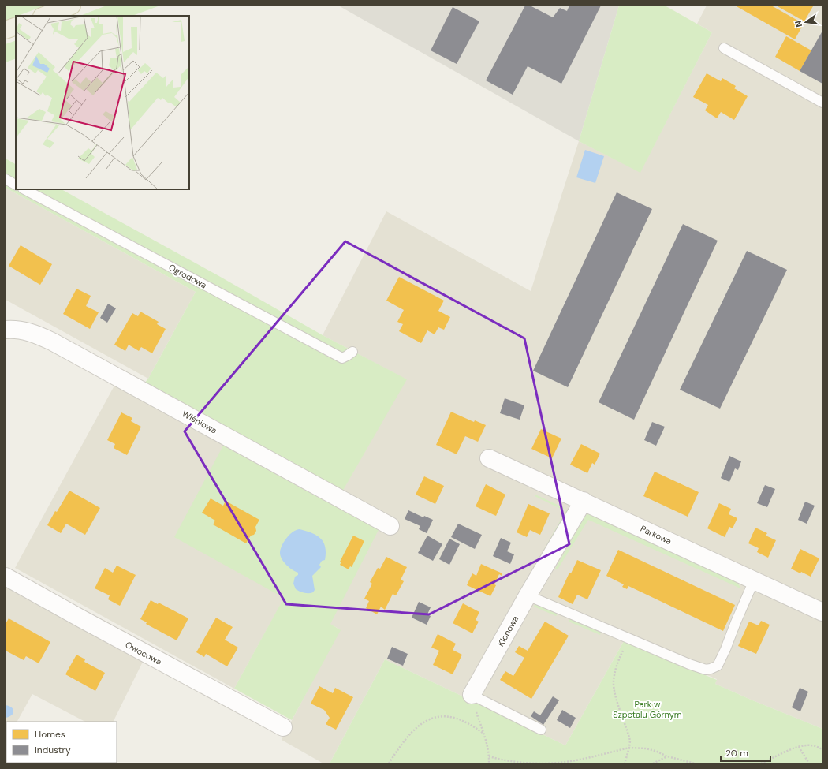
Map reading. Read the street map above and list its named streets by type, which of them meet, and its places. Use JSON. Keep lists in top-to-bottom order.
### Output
{
  "streets": {
    "street": [
      "Wiśniowa",
      "Parkowa",
      "Klonowa",
      "Owocowa"
    ],
    "lane": ["Ogrodowa"]
  },
  "crossings": [
    ["Parkowa", "Klonowa"]
  ],
  "parks": ["Park w Szpetalu Górnym"],
  "legend": ["Homes", "Industry"],
  "scale_bar": "20 m",
  "north": "left"
}
